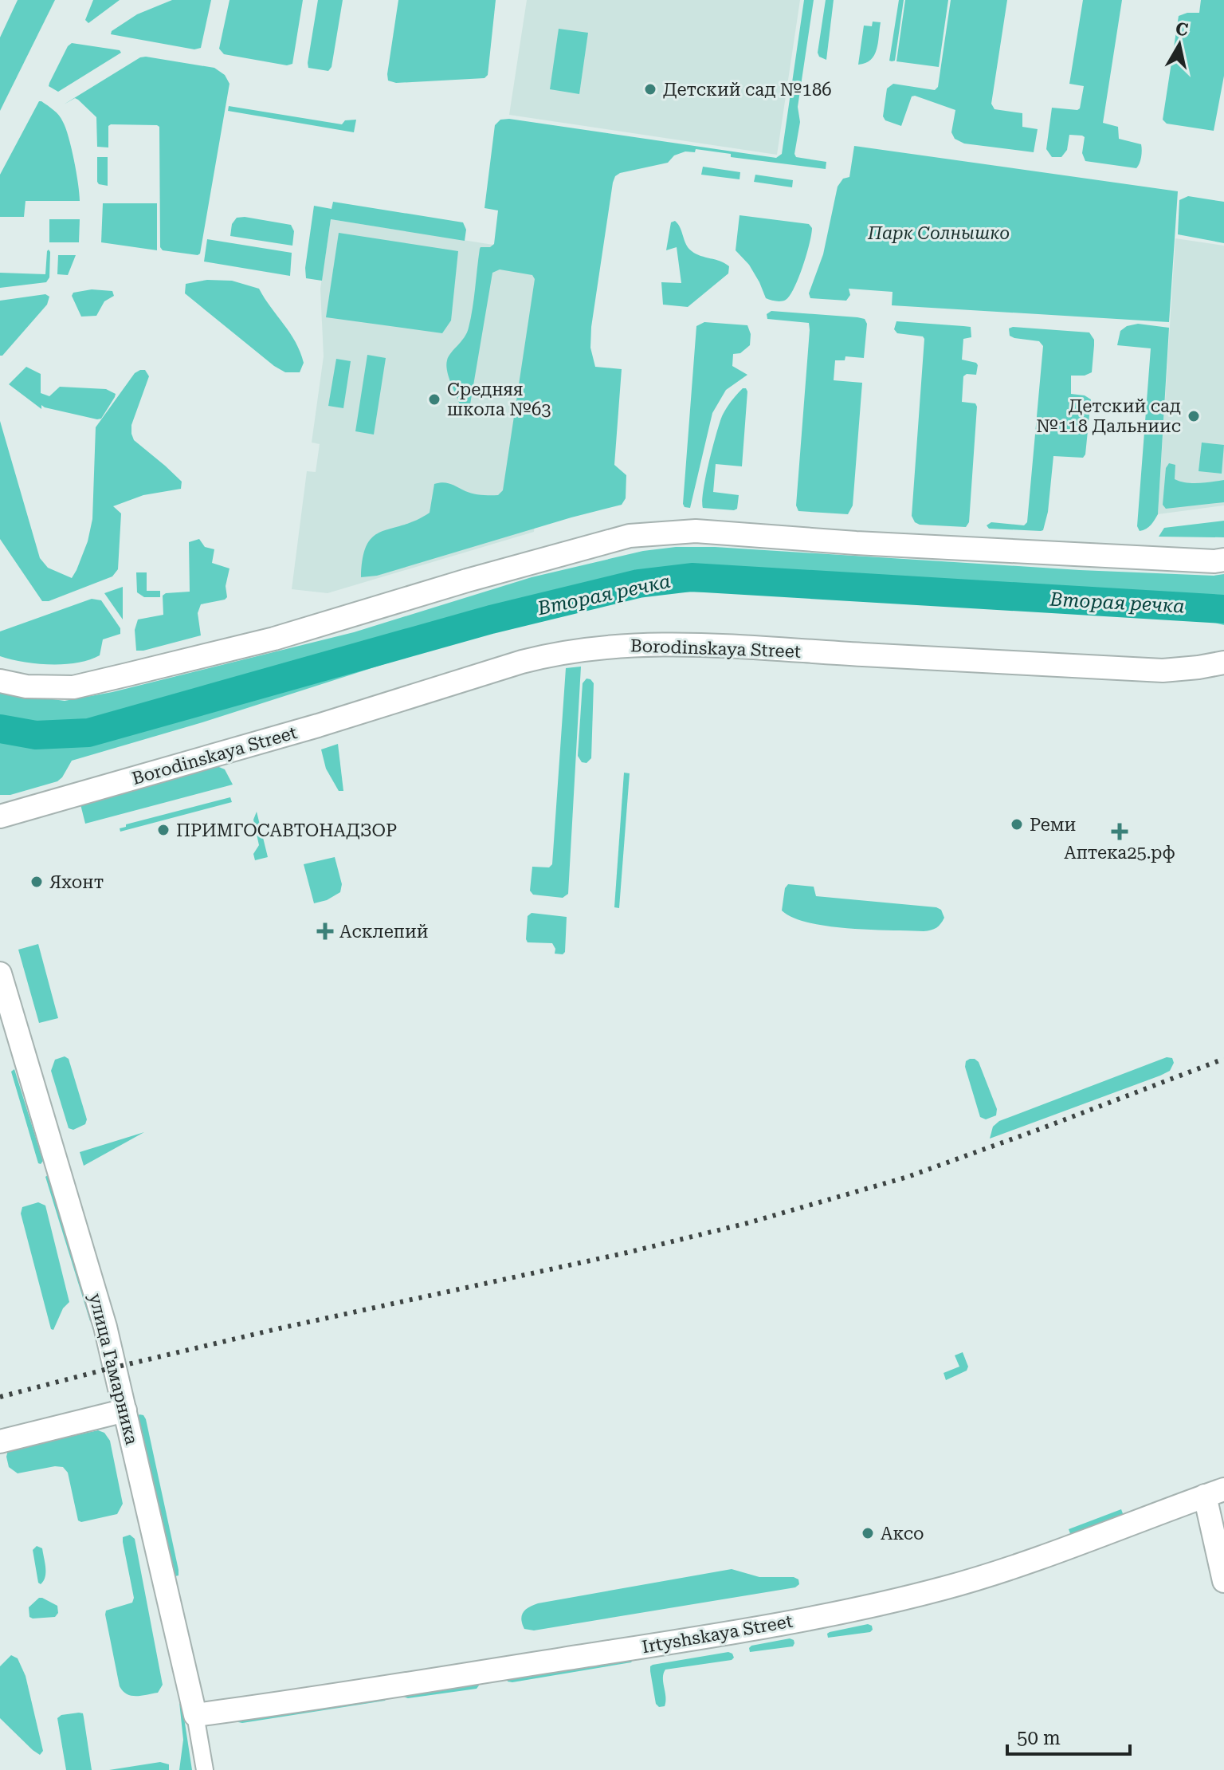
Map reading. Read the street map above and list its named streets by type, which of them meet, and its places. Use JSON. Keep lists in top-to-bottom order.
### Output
{
  "streets": {
    "main road": ["Borodinskaya Street", "улица Гамарника", "Irtyshskaya Street"]
  },
  "crossings": [
    ["улица Гамарника", "Irtyshskaya Street"]
  ],
  "water": ["Вторая речка"],
  "parks": ["Парк Солнышко"],
  "places": {
    "other": [
      "Детский сад №186",
      "Средняя школа №63",
      "Детский сад №118 Дальниис",
      "Реми",
      "ПРИМГОСАВТОНАДЗОР",
      "Яхонт",
      "Аксо"
    ],
    "health": ["Аптека25.рф", "Асклепий"]
  },
  "scale_bar": "50 m",
  "north": "top"
}
